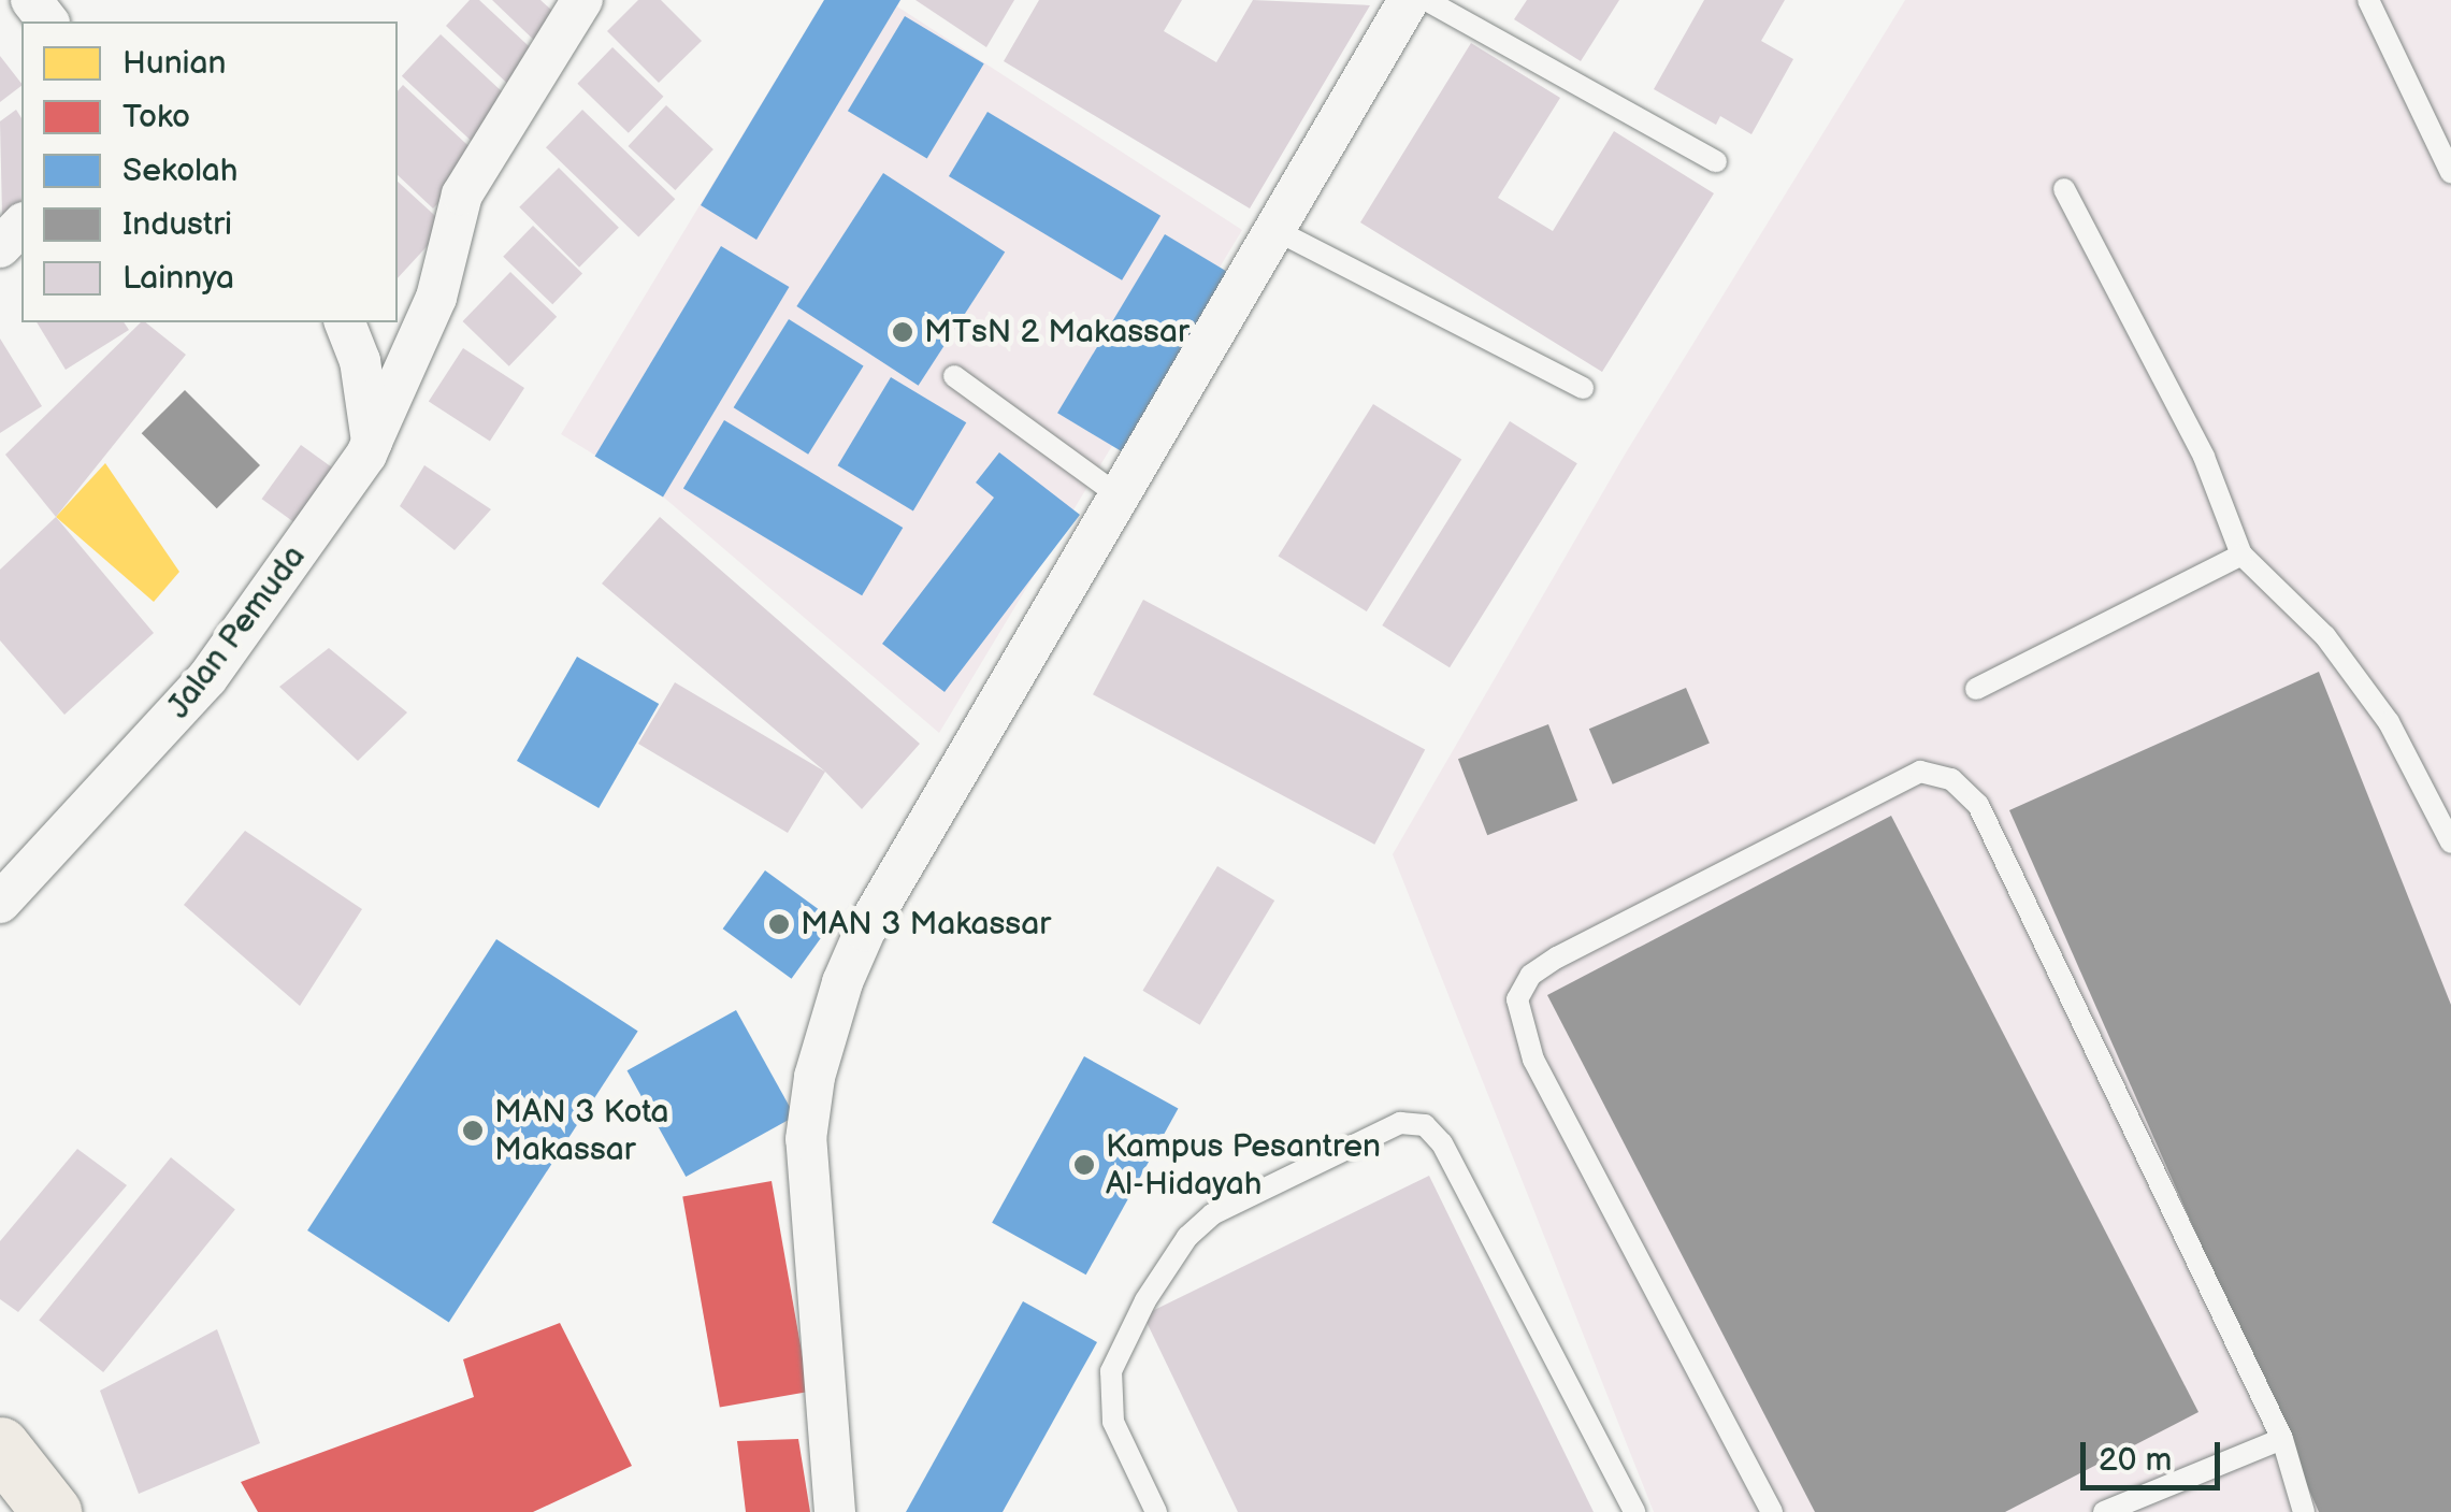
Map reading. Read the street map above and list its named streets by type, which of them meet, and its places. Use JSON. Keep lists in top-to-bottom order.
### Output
{
  "streets": {
    "street": ["Jalan Pemuda"]
  },
  "places": [
    "MTsN 2 Makassar",
    "MAN 3 Makassar",
    "MAN 3 Kota Makassar",
    "Kampus Pesantren Al-Hidayah"
  ],
  "legend": [
    "Hunian",
    "Toko",
    "Sekolah",
    "Industri",
    "Lainnya"
  ],
  "scale_bar": "20 m"
}
